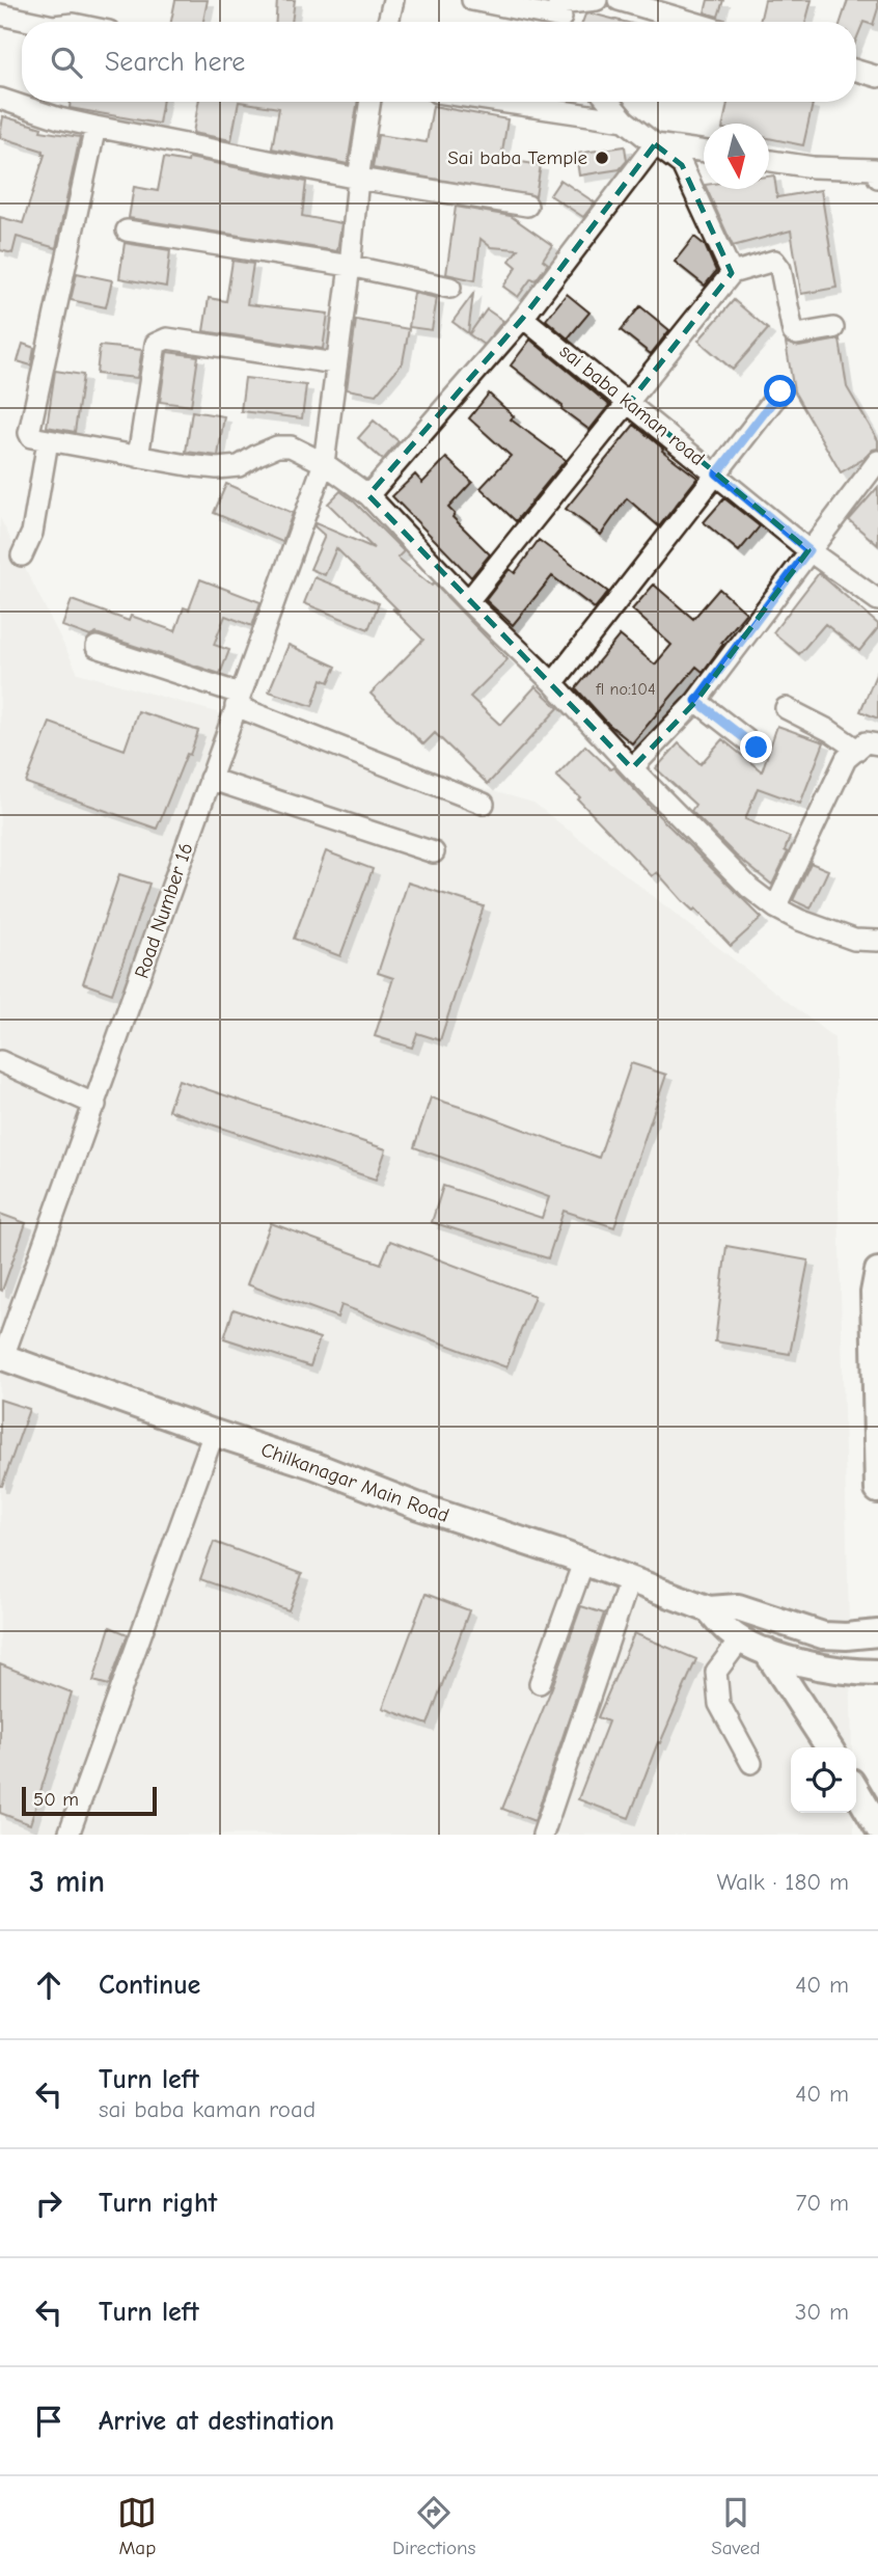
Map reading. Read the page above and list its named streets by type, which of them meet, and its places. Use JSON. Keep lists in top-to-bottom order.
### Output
{
  "streets": {
    "main road": ["Chilkanagar Main Road"],
    "street": ["sai baba kaman road", "Road Number 16"]
  },
  "crossings": [
    ["Road Number 16", "Chilkanagar Main Road"]
  ],
  "places": ["Sai baba Temple"],
  "house_numbers": ["fl no:104"],
  "scale_bar": "50 m",
  "north": "bottom",
  "page": {
    "search": "Search here",
    "scale": "50 m",
    "heading": ["3 min", "Walk · 180 m"],
    "list": [
      ["Continue", "40 m"],
      ["Turn left", "sai baba kaman road", "40 m"],
      ["Turn right", "70 m"],
      ["Turn left", "30 m"],
      "Arrive at destination"
    ],
    "nav": ["Map", "Directions", "Saved"]
  }
}
